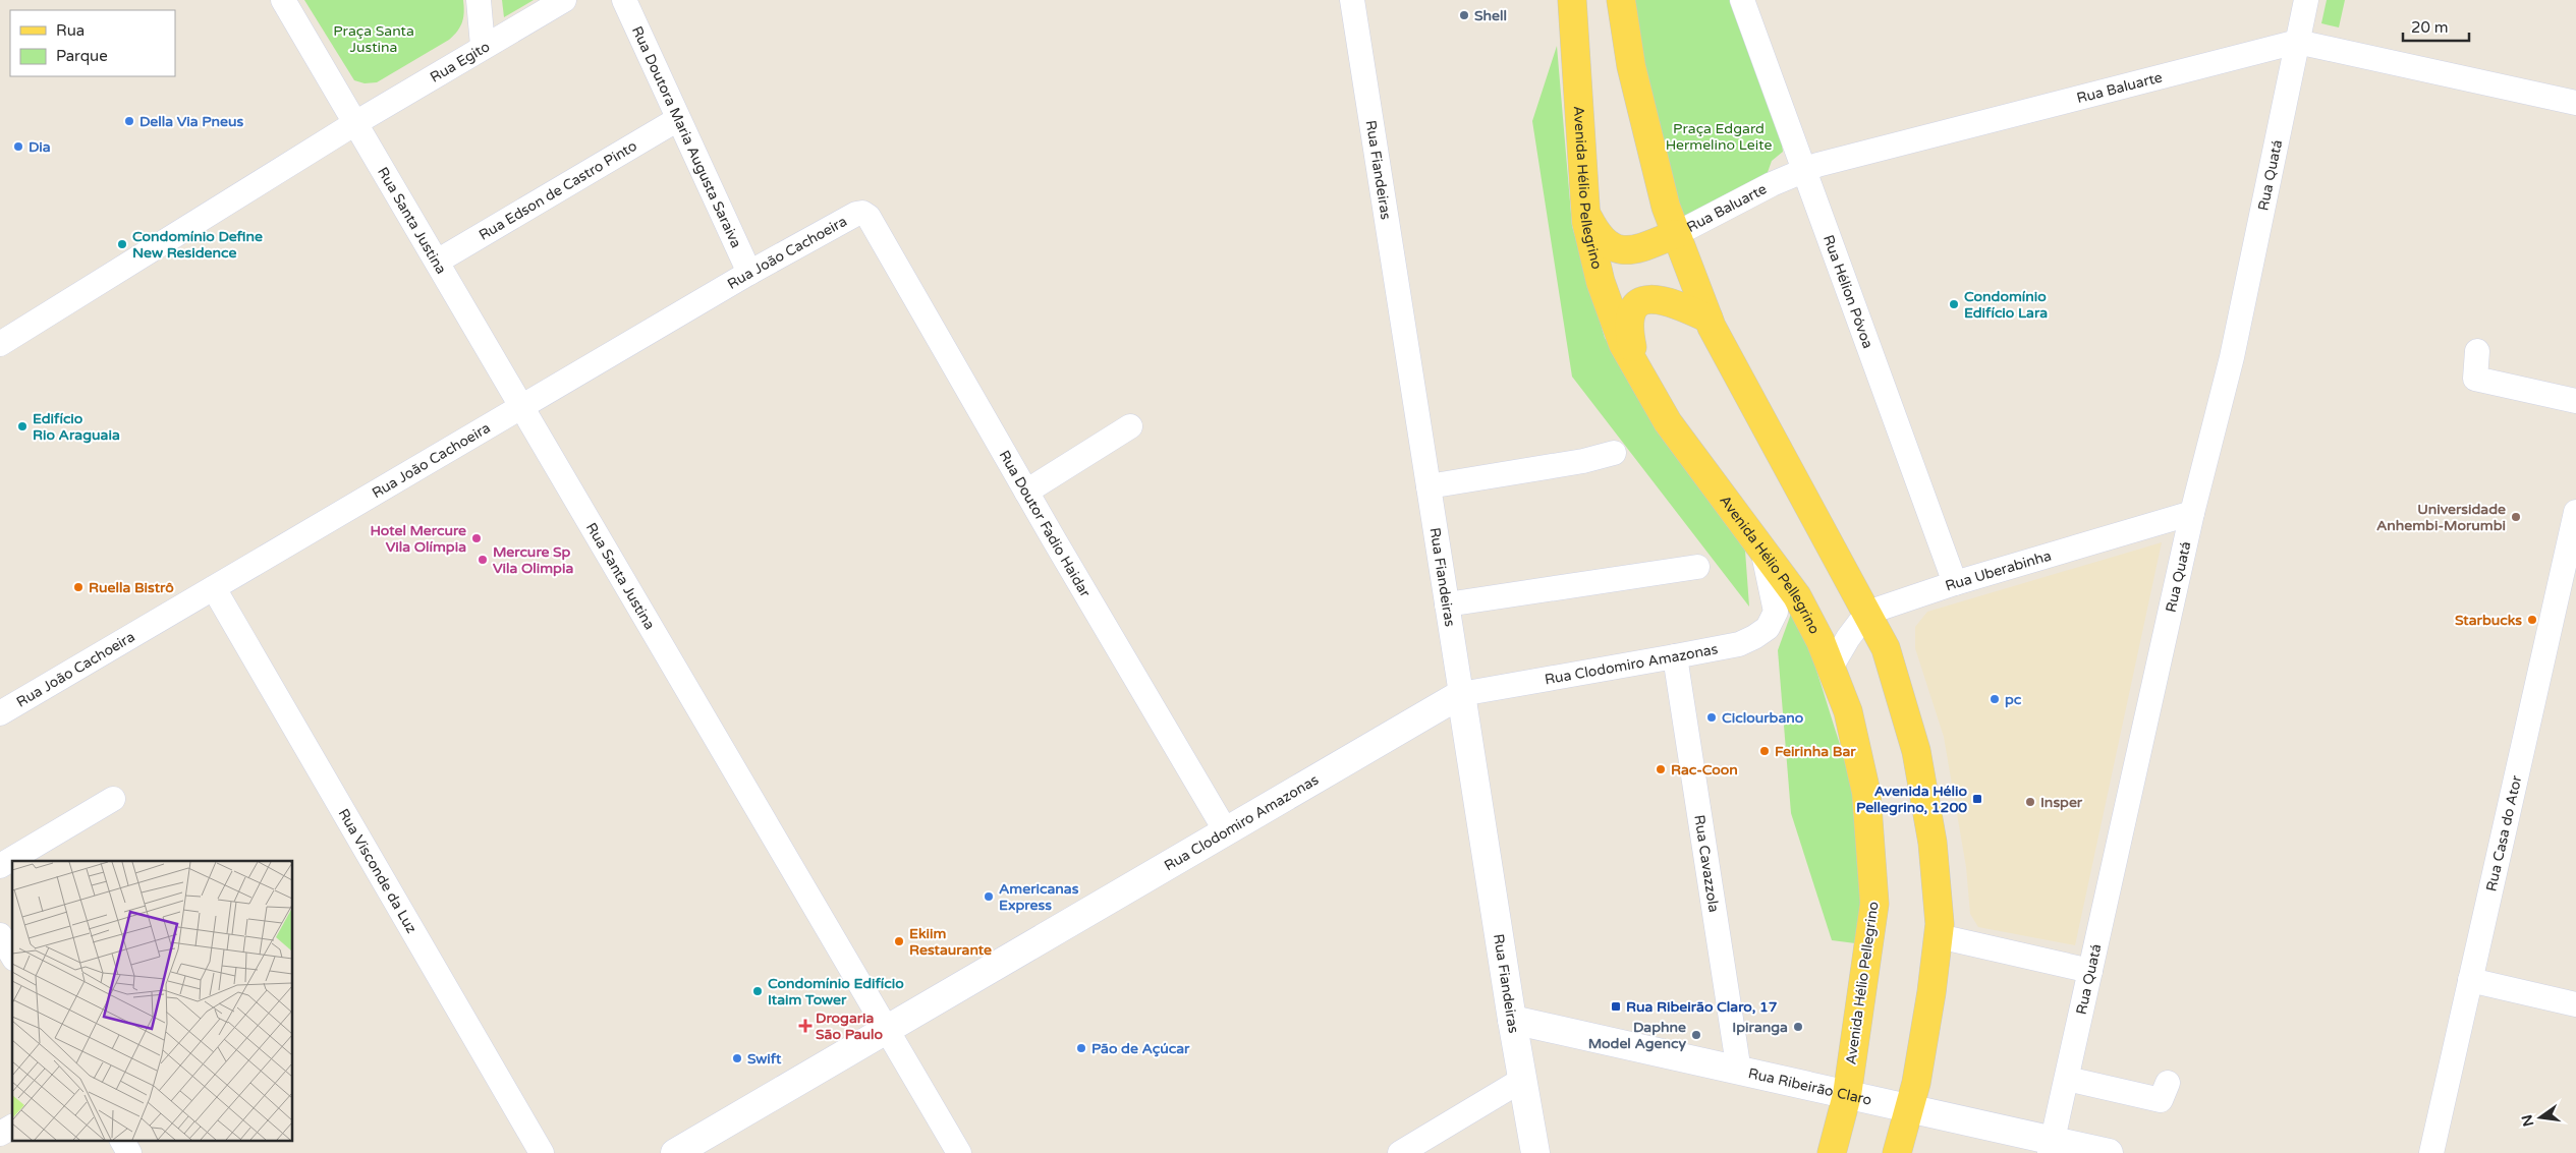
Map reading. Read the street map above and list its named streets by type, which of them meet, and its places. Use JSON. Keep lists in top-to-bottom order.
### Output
{
  "streets": {
    "main road": ["Avenida Hélio Pellegrino"],
    "street": [
      "Rua Egito",
      "Rua Baluarte",
      "Rua Doutora Maria Augusta Saraiva",
      "Rua Fiandeiras",
      "Rua Quatá",
      "Rua Edson de Castro Pinto",
      "Rua Santa Justina",
      "Rua João Cachoeira",
      "Rua Hélion Póvoa",
      "Rua Doutor Fadio Haidar",
      "Rua Uberabinha",
      "Rua Clodomiro Amazonas",
      "Rua Casa do Ator",
      "Rua Cavazzola",
      "Rua Visconde da Luz",
      "Rua Ribeirão Claro"
    ]
  },
  "crossings": [
    ["Rua Egito", "Rua Santa Justina"],
    ["Rua Baluarte", "Rua Quatá"],
    ["Rua Baluarte", "Rua Hélion Póvoa"],
    ["Rua Doutora Maria Augusta Saraiva", "Rua Edson de Castro Pinto"],
    ["Rua Doutora Maria Augusta Saraiva", "Rua João Cachoeira"],
    ["Rua Fiandeiras", "Rua Clodomiro Amazonas"],
    ["Rua Fiandeiras", "Rua Ribeirão Claro"],
    ["Rua Quatá", "Rua Uberabinha"],
    ["Rua Quatá", "Rua Ribeirão Claro"],
    ["Avenida Hélio Pellegrino", "Rua Clodomiro Amazonas"],
    ["Avenida Hélio Pellegrino", "Rua Ribeirão Claro"],
    ["Rua Edson de Castro Pinto", "Rua Santa Justina"],
    ["Rua Santa Justina", "Rua João Cachoeira"],
    ["Rua Santa Justina", "Rua Clodomiro Amazonas"],
    ["Rua João Cachoeira", "Rua Doutor Fadio Haidar"],
    ["Rua João Cachoeira", "Rua Visconde da Luz"],
    ["Rua Hélion Póvoa", "Rua Uberabinha"],
    ["Rua Doutor Fadio Haidar", "Rua Clodomiro Amazonas"],
    ["Rua Clodomiro Amazonas", "Rua Cavazzola"],
    ["Rua Cavazzola", "Rua Ribeirão Claro"]
  ],
  "parks": ["Praça Santa Justina", "Praça Edgard Hermelino Leite"],
  "places": {
    "other": [
      "Shell",
      "Della Via Pneus",
      "Dia",
      "Condomínio Define New Residence",
      "Condomínio Edifício Lara",
      "Edifício Rio Araguaia",
      "Universidade Anhembi-Morumbi",
      "Hotel Mercure Vila Olímpia",
      "Mercure Sp Vila Olimpia",
      "Ruella Bistrô",
      "Starbucks",
      "pc",
      "Ciclourbano",
      "Feirinha Bar",
      "Rac-Coon",
      "Insper",
      "Americanas Express",
      "Ekiim Restaurante",
      "Condomínio Edifício Itaim Tower",
      "Ipiranga",
      "Daphne Model Agency",
      "Pão de Açúcar",
      "Swift"
    ],
    "transit": ["Avenida Hélio Pellegrino, 1200", "Rua Ribeirão Claro, 17"],
    "health": ["Drogaria São Paulo"]
  },
  "legend": ["Rua", "Parque"],
  "scale_bar": "20 m",
  "north": "left"
}
